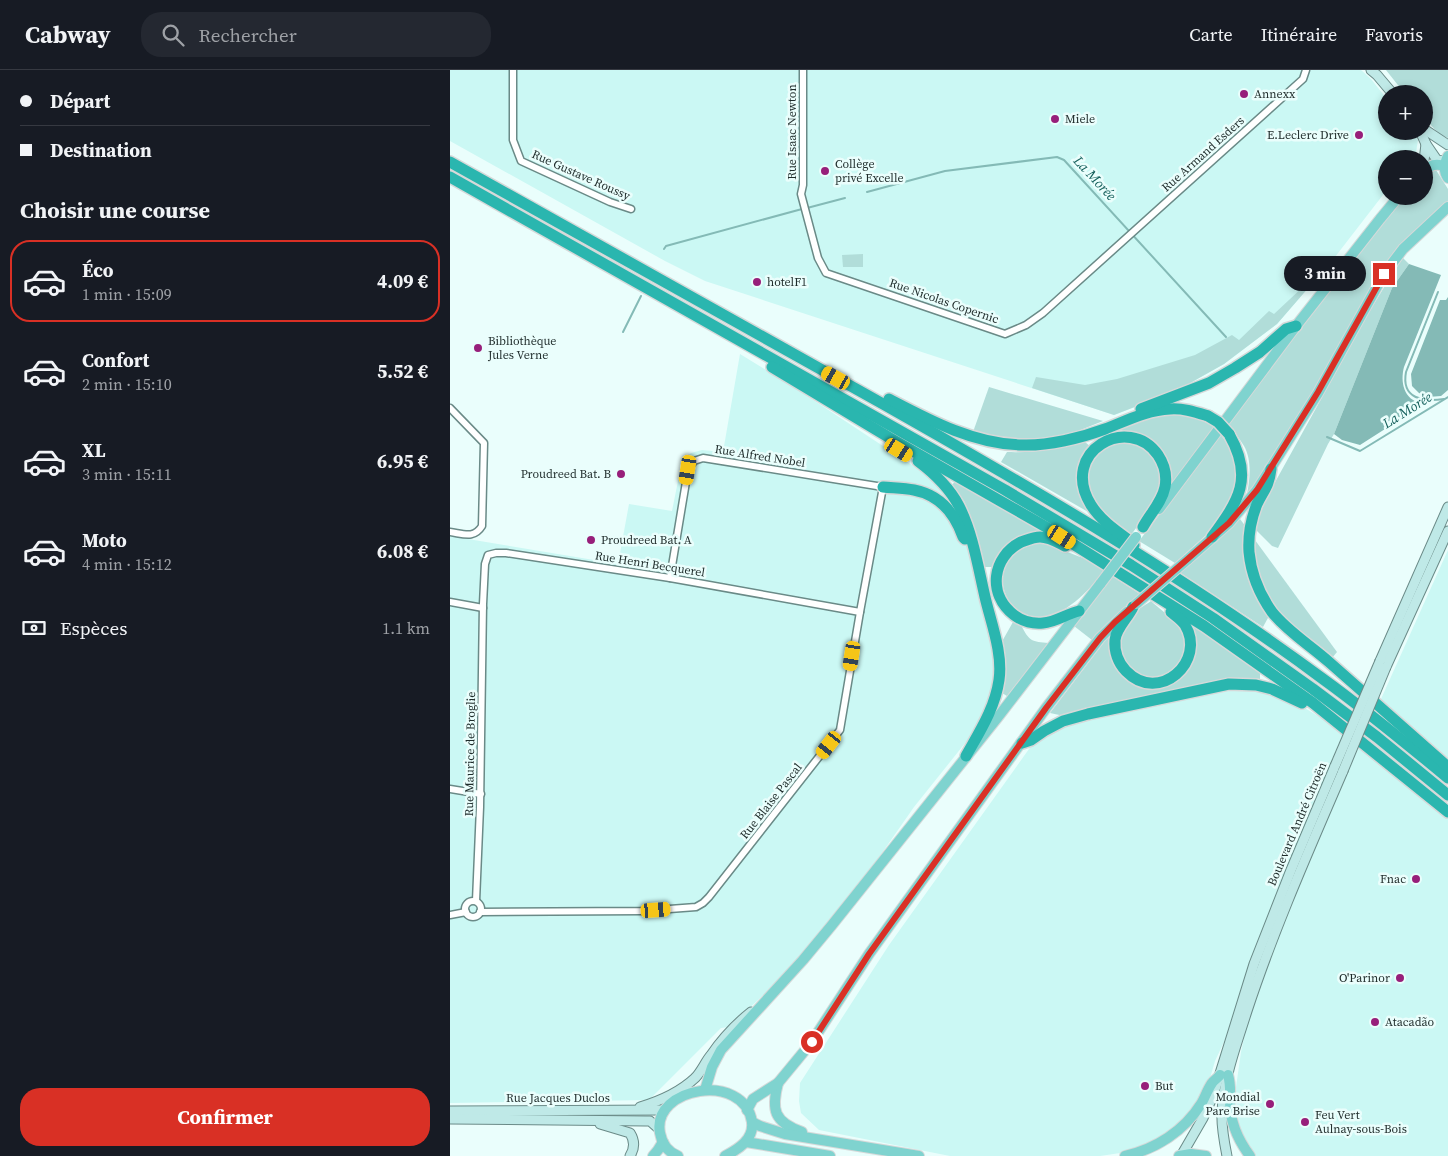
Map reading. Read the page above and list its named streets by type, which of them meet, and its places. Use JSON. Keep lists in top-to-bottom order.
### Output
{
  "streets": {
    "main road": ["Boulevard André Citroën", "Rue Jacques Duclos"],
    "street": [
      "Rue Isaac Newton",
      "Rue Armand Esders",
      "Rue Gustave Roussy",
      "Rue Nicolas Copernic",
      "Rue Alfred Nobel",
      "Rue Henri Becquerel",
      "Rue Maurice de Broglie",
      "Rue Blaise Pascal"
    ]
  },
  "crossings": [
    ["Rue Isaac Newton", "Rue Nicolas Copernic"],
    ["Rue Armand Esders", "Rue Nicolas Copernic"],
    ["Rue Alfred Nobel", "Rue Henri Becquerel"],
    ["Rue Alfred Nobel", "Rue Blaise Pascal"],
    ["Rue Henri Becquerel", "Rue Maurice de Broglie"],
    ["Rue Henri Becquerel", "Rue Blaise Pascal"],
    ["Rue Maurice de Broglie", "Rue Blaise Pascal"]
  ],
  "water": ["La Morée"],
  "places": [
    "Annexx",
    "Miele",
    "E.Leclerc Drive",
    "Collège privé Excelle",
    "hotelF1",
    "Bibliothèque Jules Verne",
    "Proudreed Bat. B",
    "Proudreed Bat. A",
    "Fnac",
    "O'Parinor",
    "Atacadão",
    "But",
    "Mondial Pare Brise",
    "Feu Vert Aulnay-sous-Bois"
  ],
  "page": {
    "header": "Cabway",
    "search": "Rechercher",
    "nav": ["Carte", "Itinéraire", "Favoris"],
    "banner": ["Départ", "Destination"],
    "map_buttons": ["+", "−"],
    "heading": "Choisir une course",
    "list": [
      {
        "name": "Éco",
        "note": "1 min · 15:09",
        "value": "4.09 €"
      },
      {
        "name": "Confort",
        "note": "2 min · 15:10",
        "value": "5.52 €"
      },
      {
        "name": "XL",
        "note": "3 min · 15:11",
        "value": "6.95 €"
      },
      {
        "name": "Moto",
        "note": "4 min · 15:12",
        "value": "6.08 €"
      }
    ],
    "bubble": "3 min",
    "pay": ["Espèces", "1.1 km"],
    "buttons": "Confirmer"
  }
}
